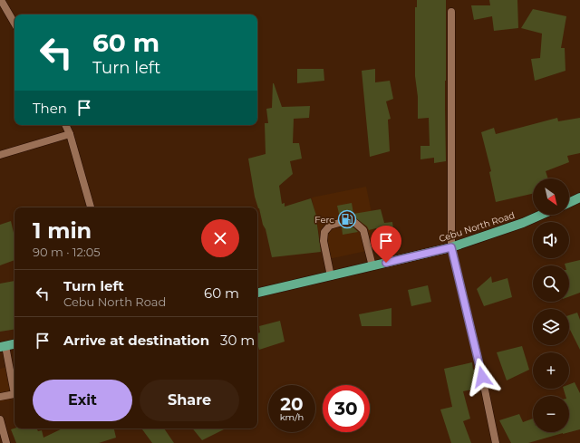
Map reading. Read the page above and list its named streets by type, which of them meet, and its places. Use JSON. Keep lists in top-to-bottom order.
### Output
{
  "streets": {
    "main road": ["Cebu North Road"]
  },
  "places": {
    "fuel station": ["Ferc"]
  },
  "north": "bottom right",
  "page": {
    "turn": ["60 m", "Turn left"],
    "then": "Then",
    "map_buttons": ["+", "−"],
    "heading": ["1 min", "90 m · 12:05"],
    "list": [
      {
        "name": "Turn left",
        "note": "Cebu North Road",
        "value": "60 m"
      },
      {
        "name": "Arrive at destination",
        "value": "30 m"
      }
    ],
    "buttons": ["Exit", "Share"],
    "speed": "20 km/h",
    "limit": "30"
  }
}
